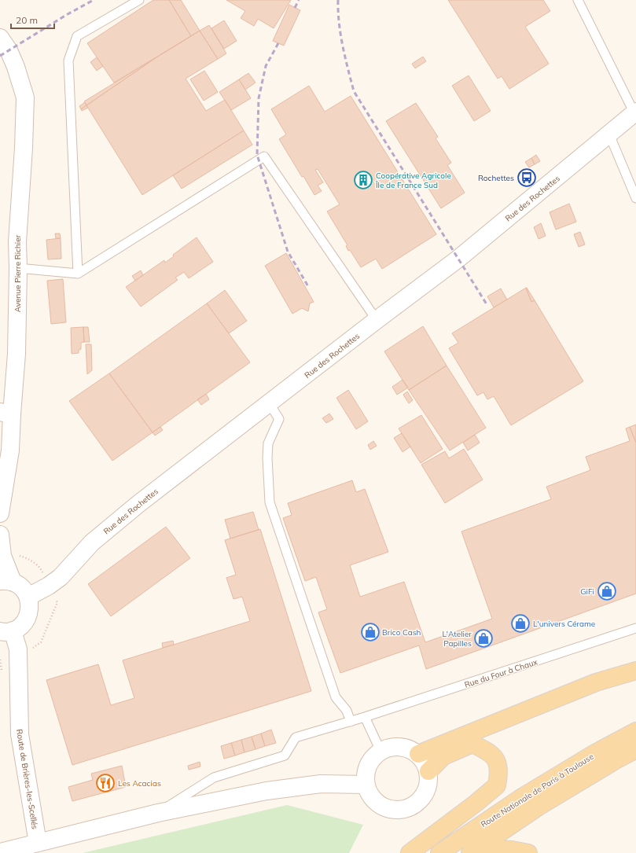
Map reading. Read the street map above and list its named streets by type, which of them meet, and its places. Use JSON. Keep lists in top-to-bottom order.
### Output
{
  "streets": {
    "main road": ["Route Nationale de Paris à Toulouse"],
    "street": ["Rue des Rochettes", "Avenue Pierre Richier", "Route de Brières-les-Scellés"],
    "lane": ["Rue du Four à Chaux"]
  },
  "places": {
    "bus stop": ["Rochettes"],
    "building": ["Coopérative Agricole Île de France Sud"],
    "shop": [
      "GiFi",
      "L'univers Cérame",
      "Brico Cash",
      "L'Atelier Papilles"
    ],
    "restaurant": ["Les Acacias"]
  },
  "scale_bar": "20 m"
}
